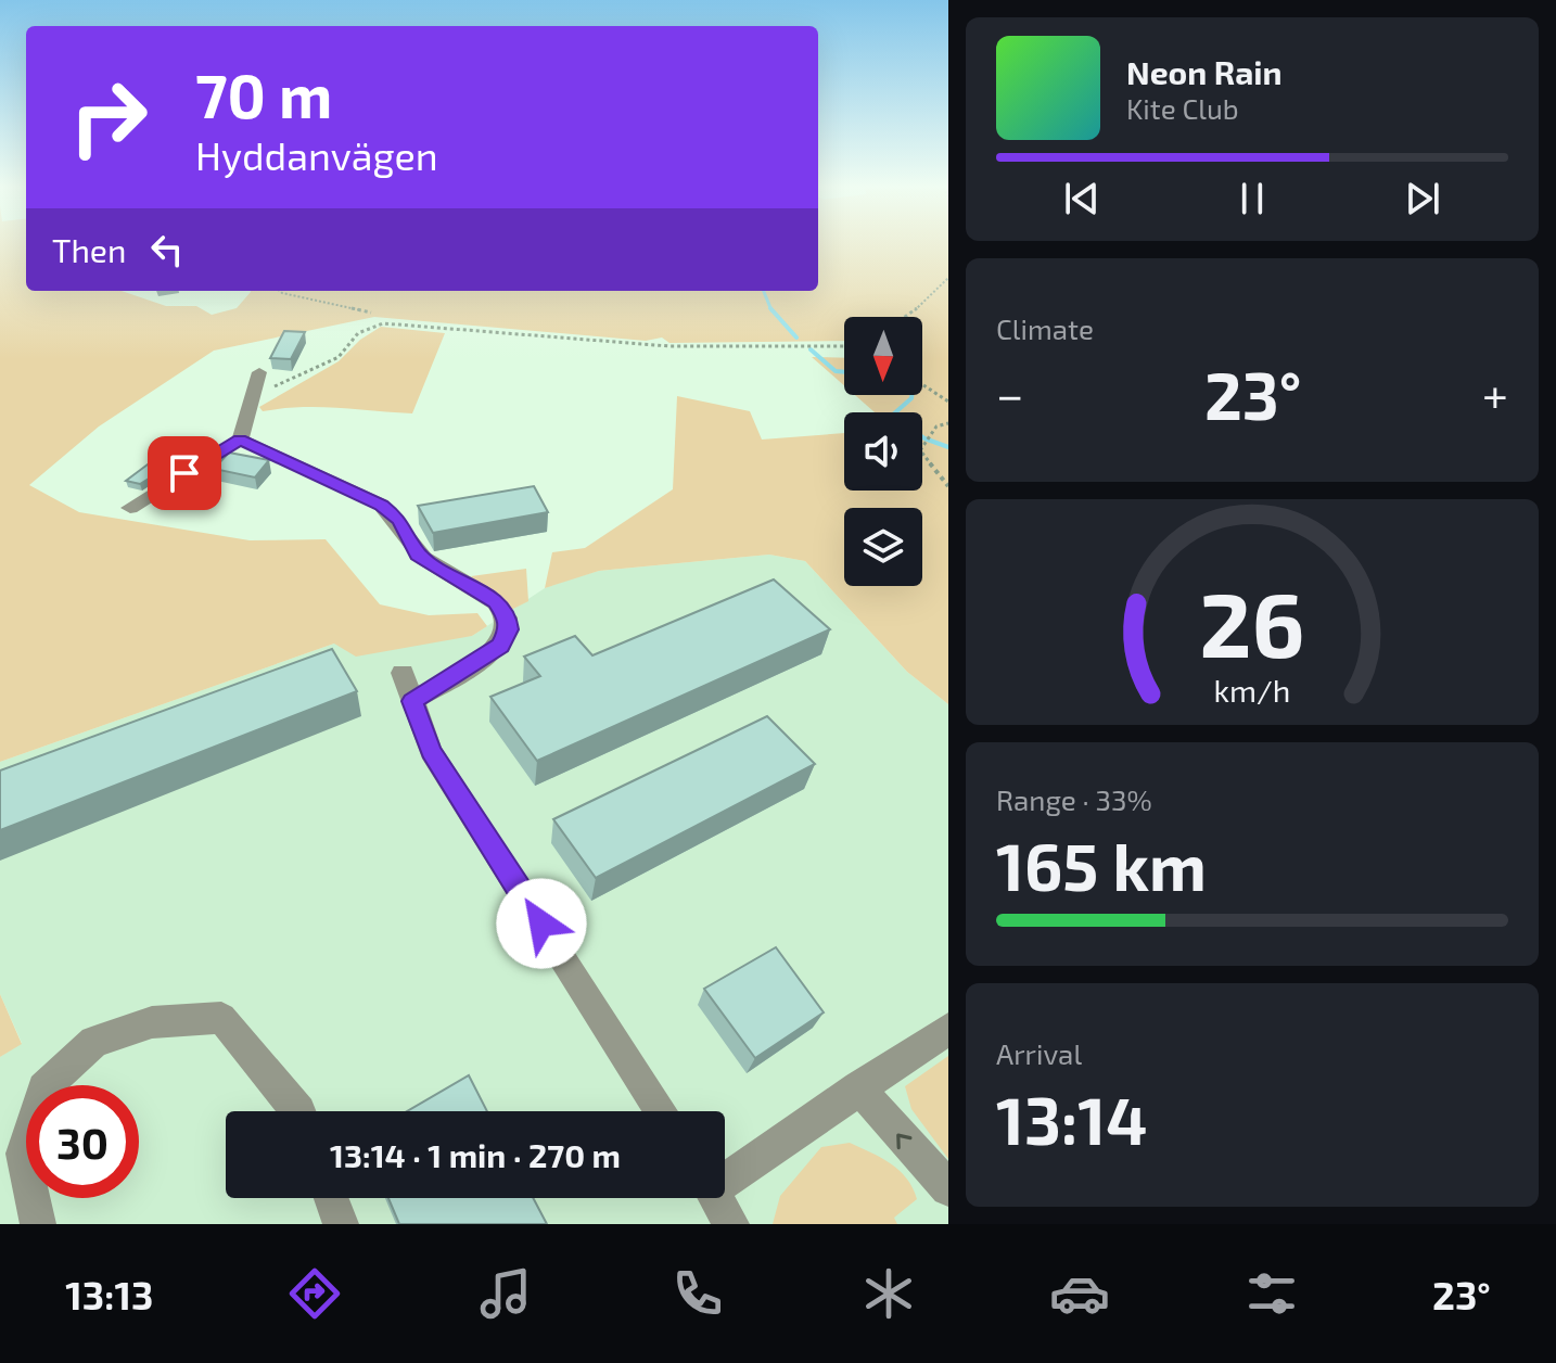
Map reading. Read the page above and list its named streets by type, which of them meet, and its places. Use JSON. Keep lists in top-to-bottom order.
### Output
{
  "north": "bottom",
  "page": {
    "turn": ["70 m", "Hyddanvägen"],
    "song": ["Neon Rain", "Kite Club"],
    "then": "Then",
    "tile": [
      "Climate",
      ["Range · 33%", "165 km"],
      ["Arrival", "13:14"]
    ],
    "heat": ["−", "23°", "+"],
    "limit": "30",
    "trip": "13:14 · 1 min · 270 m",
    "tabs": ["13:13", "23°"],
    "gauge": ["26", "km/h"]
  }
}
